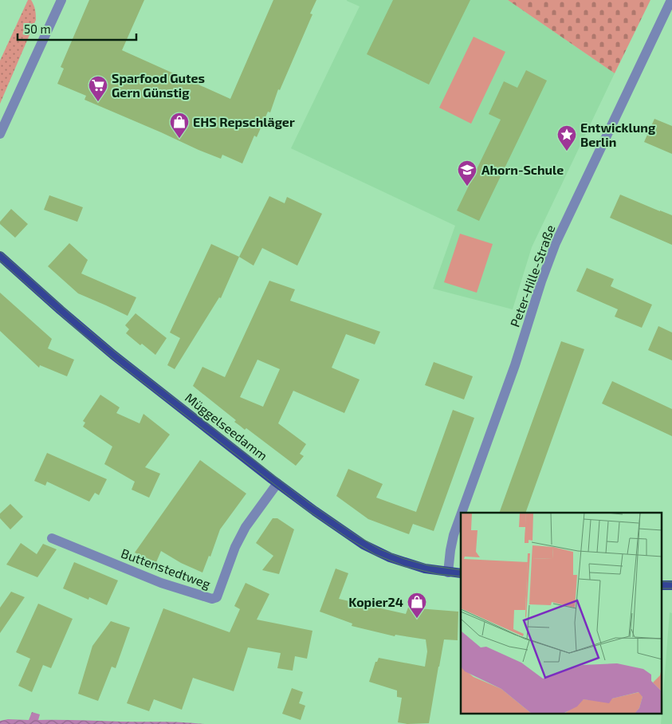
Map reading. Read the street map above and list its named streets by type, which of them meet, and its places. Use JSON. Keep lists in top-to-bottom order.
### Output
{
  "streets": {
    "main road": ["Müggelseedamm"],
    "street": ["Peter-Hille-Straße", "Buttenstedtweg"]
  },
  "crossings": [
    ["Peter-Hille-Straße", "Müggelseedamm"],
    ["Müggelseedamm", "Buttenstedtweg"]
  ],
  "places": {
    "supermarket": ["Sparfood Gutes Gern Günstig"],
    "shop": ["EHS Repschläger", "Kopier24"],
    "place": ["Entwicklung Berlin"],
    "school or university": ["Ahorn-Schule"]
  },
  "scale_bar": "50 m"
}
